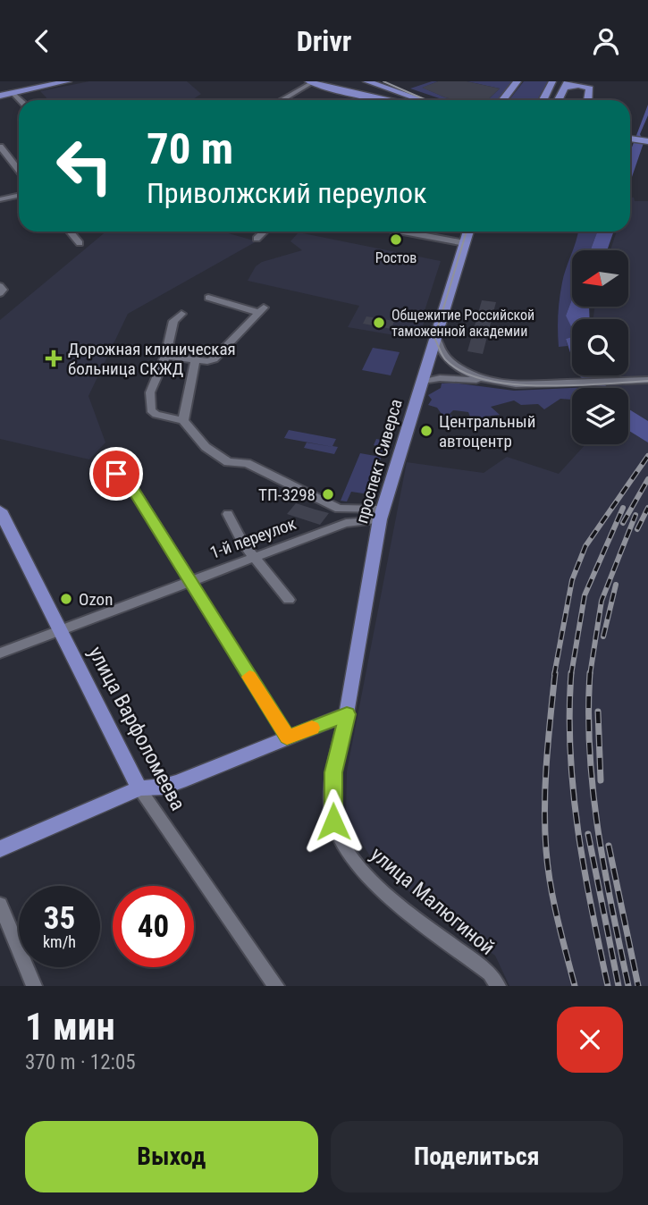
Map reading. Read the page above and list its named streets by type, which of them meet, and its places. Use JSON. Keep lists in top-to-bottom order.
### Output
{
  "streets": {
    "main road": ["проспект Сиверса", "улица Варфоломеева"],
    "street": ["1-й переулок", "улица Малюгиной"]
  },
  "crossings": [
    ["проспект Сиверса", "1-й переулок"],
    ["проспект Сиверса", "улица Малюгиной"],
    ["1-й переулок", "улица Варфоломеева"]
  ],
  "places": {
    "other": [
      "Ростов",
      "Общежитие Российской таможенной академии",
      "Центральный автоцентр",
      "ТП-3298",
      "Ozon"
    ],
    "health": ["Дорожная клиническая больница СКЖД"]
  },
  "north": "left",
  "page": {
    "header": "Drivr",
    "turn": ["70 m", "Приволжский переулок"],
    "speed": "35 km/h",
    "limit": "40",
    "heading": ["1 мин", "370 m · 12:05"],
    "buttons": ["Выход", "Поделиться"]
  }
}
